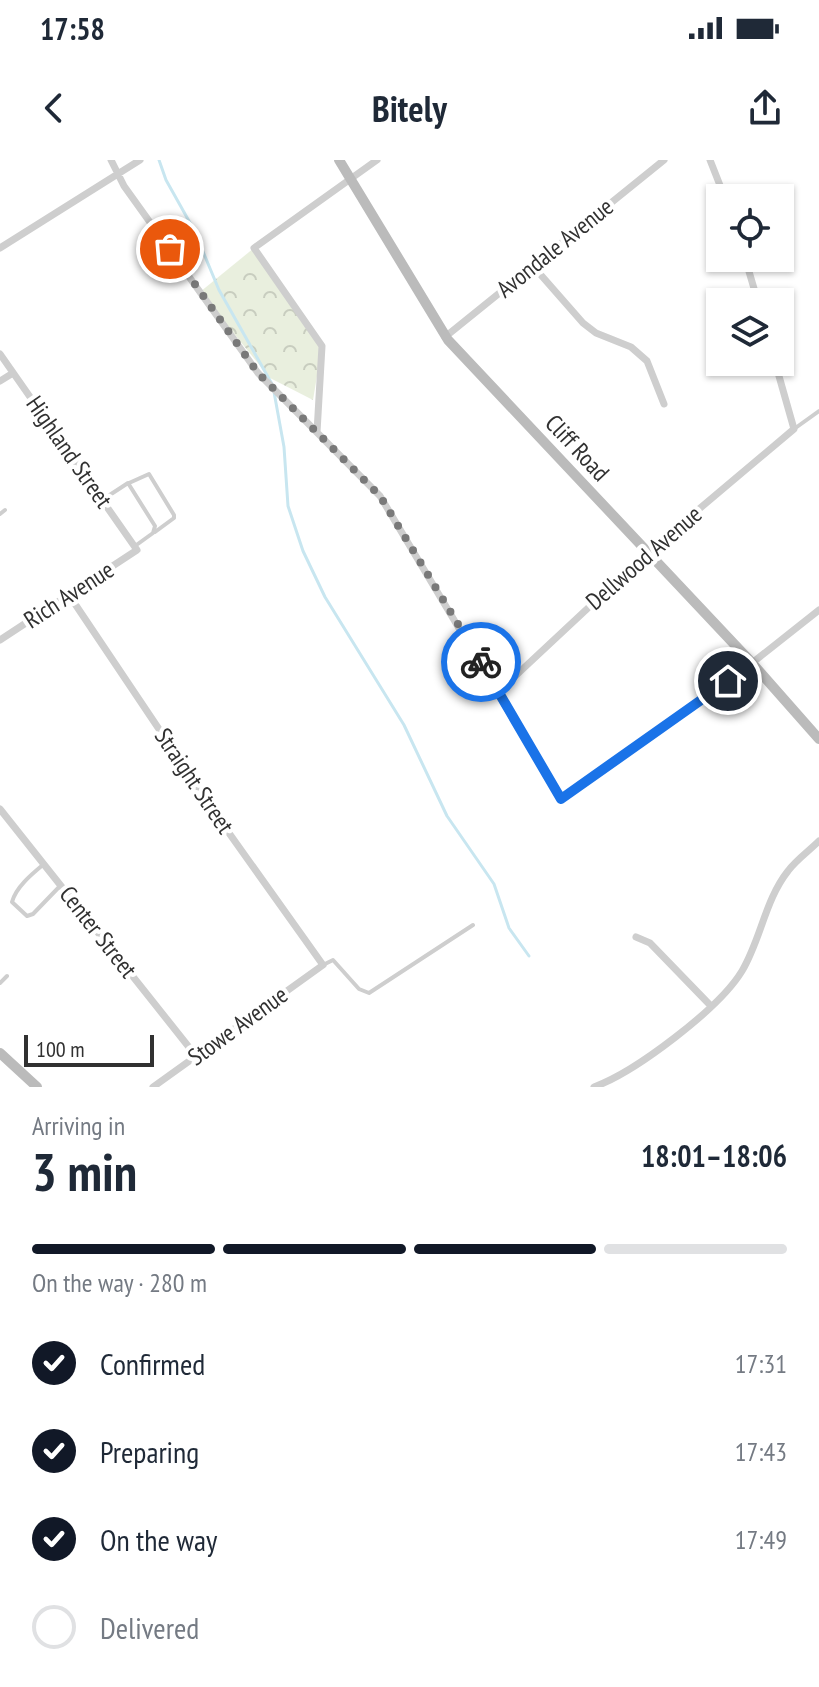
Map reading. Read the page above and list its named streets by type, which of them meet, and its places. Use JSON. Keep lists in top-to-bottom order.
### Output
{
  "streets": {
    "street": [
      "Avondale Avenue",
      "Cliff Road",
      "Highland Street",
      "Dellwood Avenue",
      "Rich Avenue",
      "Straight Street",
      "Center Street",
      "Stowe Avenue"
    ]
  },
  "crossings": [
    ["Avondale Avenue", "Cliff Road"],
    ["Cliff Road", "Dellwood Avenue"],
    ["Highland Street", "Rich Avenue"],
    ["Rich Avenue", "Straight Street"],
    ["Straight Street", "Stowe Avenue"],
    ["Center Street", "Stowe Avenue"]
  ],
  "scale_bar": "100 m",
  "page": {
    "status": "17:58",
    "header": "Bitely",
    "scale": "100 m",
    "heading": ["3 min", "Arriving in", "18:01–18:06"],
    "bar": "On the way · 280 m",
    "list": [
      ["Confirmed", "17:31"],
      ["Preparing", "17:43"],
      ["On the way", "17:49"],
      "Delivered"
    ]
  }
}
